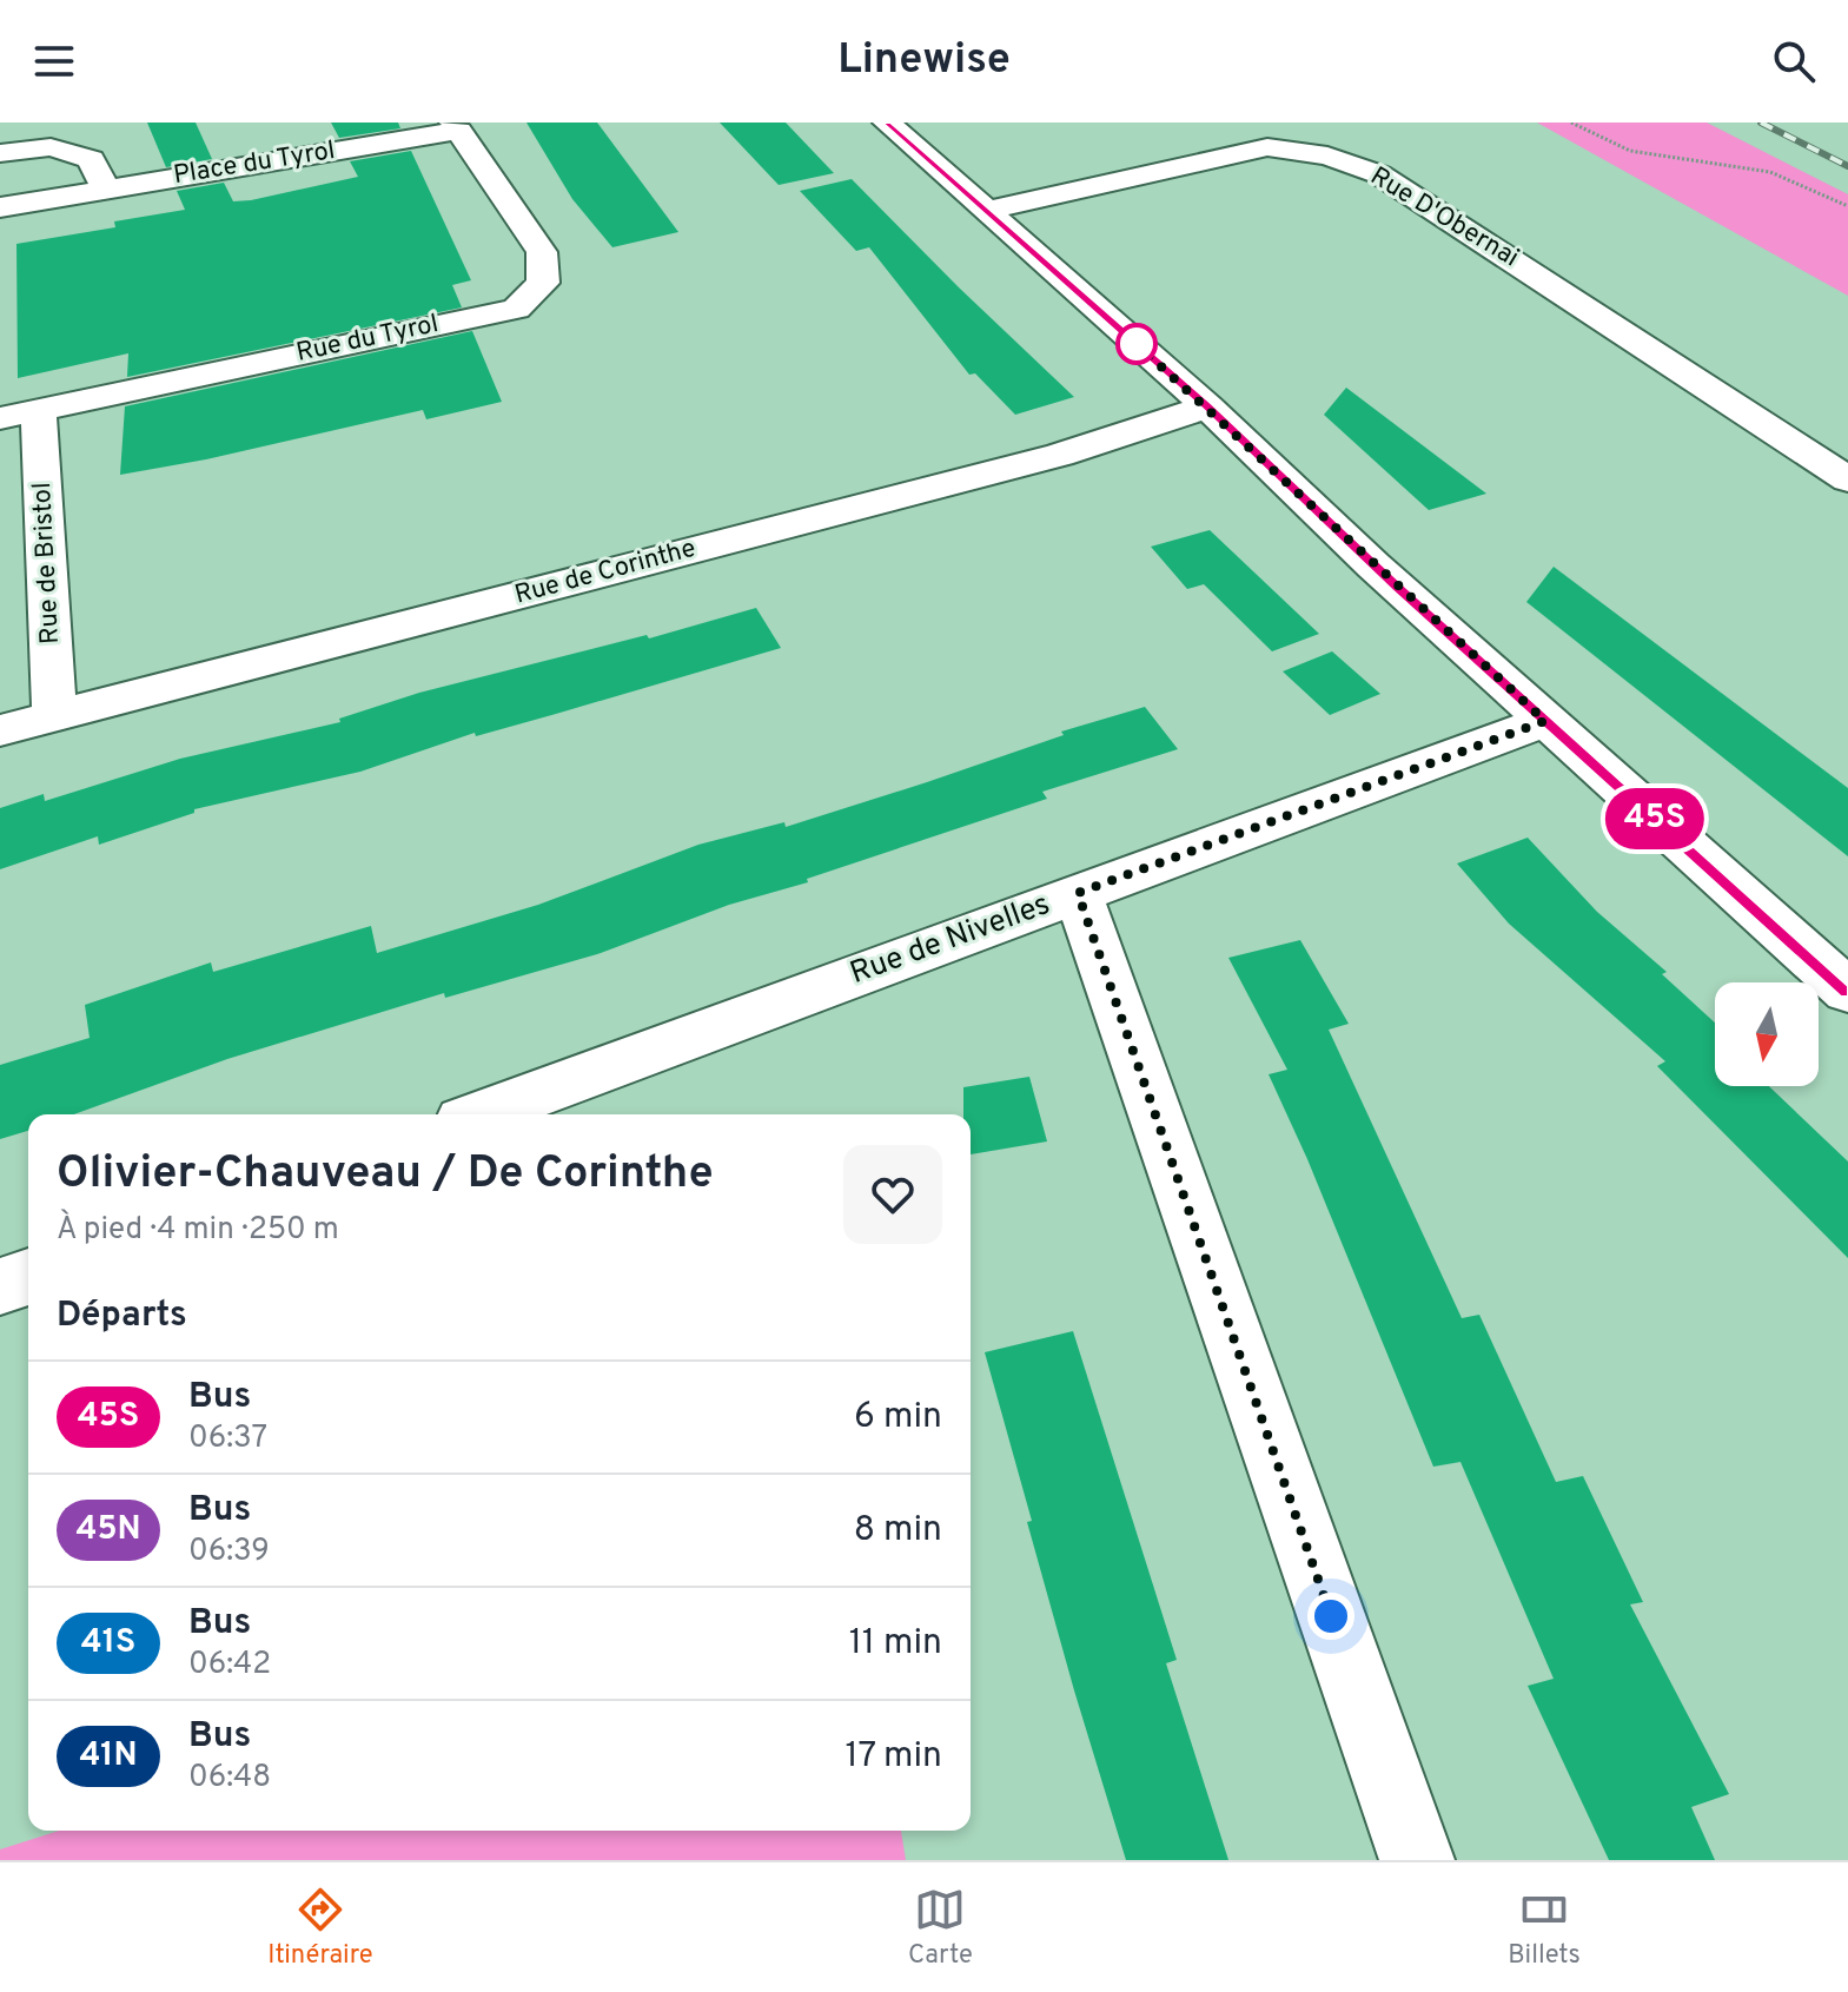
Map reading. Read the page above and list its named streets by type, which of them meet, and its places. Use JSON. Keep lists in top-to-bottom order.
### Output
{
  "streets": {
    "street": [
      "Place du Tyrol",
      "Rue D'Obernai",
      "Rue du Tyrol",
      "Rue de Bristol",
      "Rue de Corinthe",
      "Rue de Nivelles"
    ]
  },
  "crossings": [
    ["Place du Tyrol", "Rue du Tyrol"],
    ["Rue du Tyrol", "Rue de Bristol"],
    ["Rue de Bristol", "Rue de Corinthe"]
  ],
  "lines": ["bus line 45S"],
  "north": "bottom",
  "page": {
    "header": "Linewise",
    "on_map": "45S",
    "heading": [
      ["Olivier-Chauveau / De Corinthe", "À pied · 4 min · 250 m"],
      "Départs"
    ],
    "list": [
      {
        "mark": "45S",
        "name": "Bus",
        "note": "06:37",
        "value": "6 min"
      },
      {
        "mark": "45N",
        "name": "Bus",
        "note": "06:39",
        "value": "8 min"
      },
      {
        "mark": "41S",
        "name": "Bus",
        "note": "06:42",
        "value": "11 min"
      },
      {
        "mark": "41N",
        "name": "Bus",
        "note": "06:48",
        "value": "17 min"
      }
    ],
    "tabs": ["Itinéraire", "Carte", "Billets"]
  }
}
